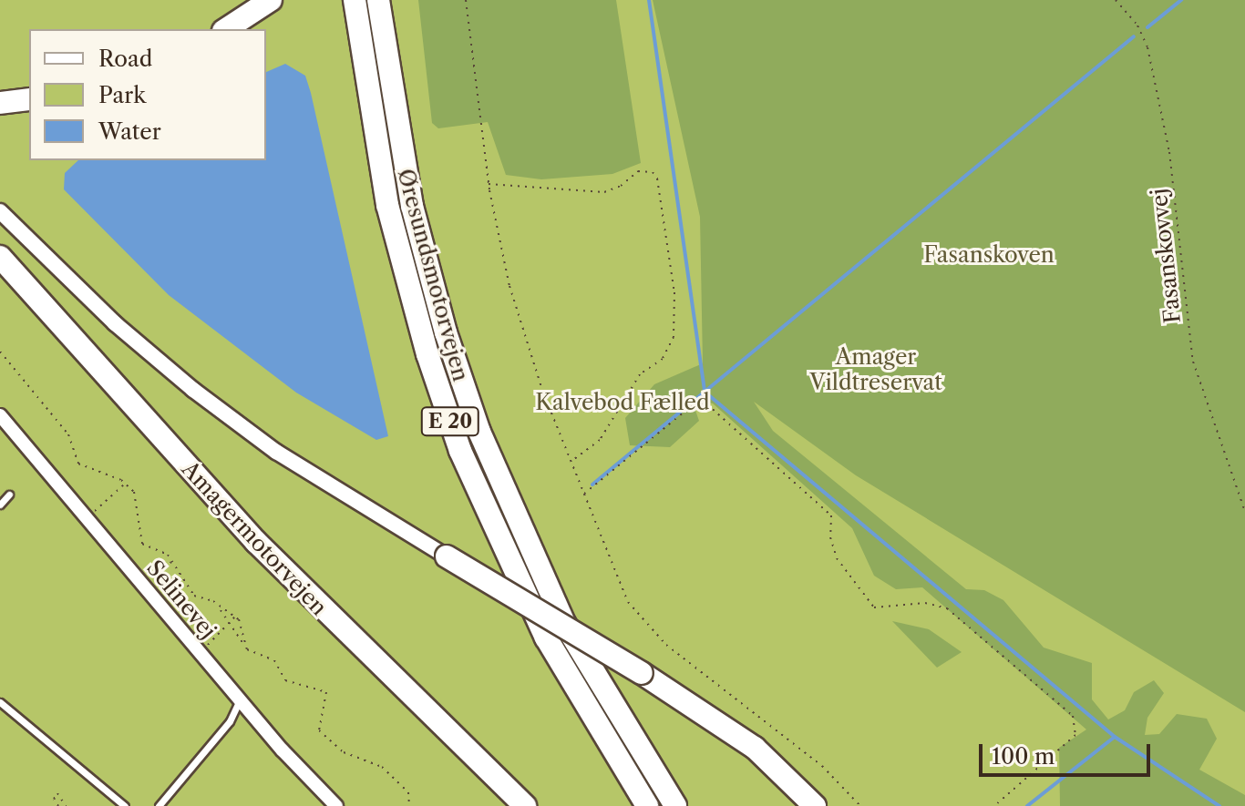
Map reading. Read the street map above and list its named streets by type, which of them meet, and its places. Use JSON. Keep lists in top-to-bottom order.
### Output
{
  "streets": {
    "highway": ["Øresundsmotorvejen", "E 20", "Amagermotorvejen"],
    "street": ["Selinevej"],
    "path": ["Fasanskovvej"]
  },
  "parks": ["Fasanskoven", "Amager Vildtreservat", "Kalvebod Fælled"],
  "legend": ["Road", "Park", "Water"],
  "scale_bar": "100 m"
}
